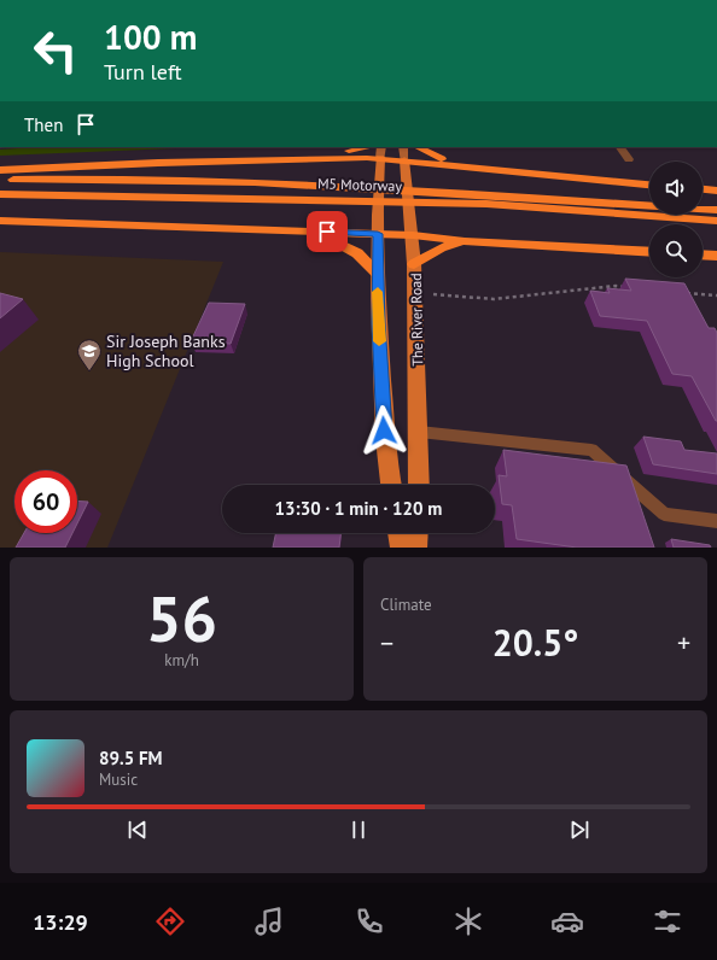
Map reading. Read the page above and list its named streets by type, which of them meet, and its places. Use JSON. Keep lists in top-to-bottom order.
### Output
{
  "streets": {
    "highway": ["M5 Motorway"],
    "main road": ["The River Road"]
  },
  "places": {
    "school or university": ["Sir Joseph Banks High School"]
  },
  "page": {
    "turn": ["100 m", "Turn left"],
    "then": "Then",
    "limit": "60",
    "trip": "13:30 · 1 min · 120 m",
    "tile": [
      ["56", "km/h"],
      "Climate"
    ],
    "heat": ["−", "20.5°", "+"],
    "song": ["89.5 FM", "Music"],
    "tabs": "13:29"
  }
}
